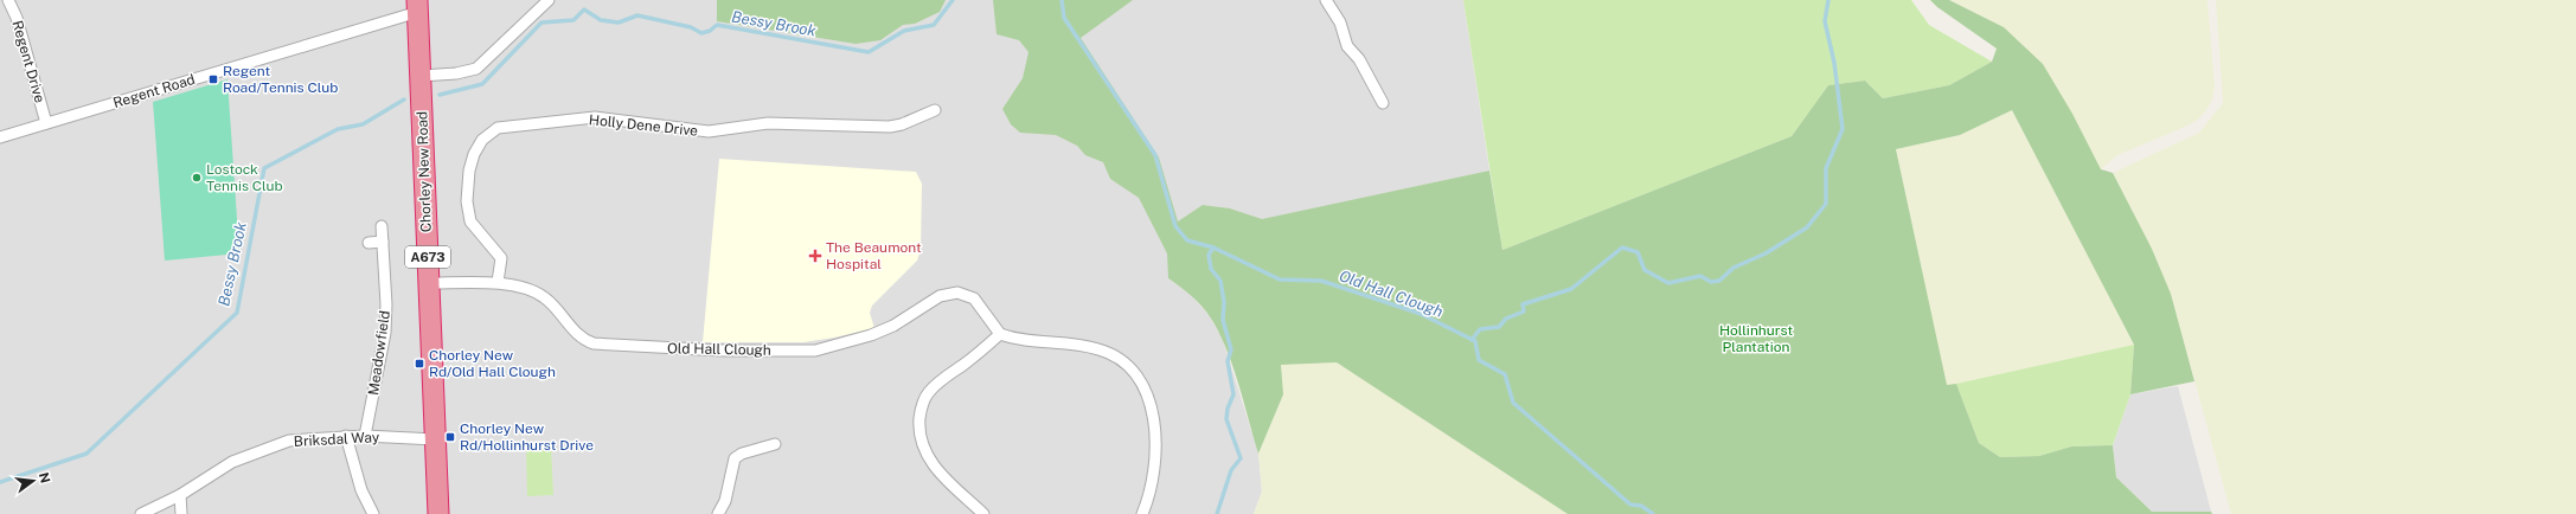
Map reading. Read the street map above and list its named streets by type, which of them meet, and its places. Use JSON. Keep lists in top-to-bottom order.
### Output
{
  "streets": {
    "highway": ["Chorley New Road", "A673"],
    "street": [
      "Regent Drive",
      "Regent Road",
      "Holly Dene Drive",
      "Old Hall Clough",
      "Meadowfield",
      "Briksdal Way"
    ]
  },
  "crossings": [
    ["Regent Drive", "Regent Road"],
    ["Regent Road", "Chorley New Road"],
    ["Holly Dene Drive", "Old Hall Clough"],
    ["Chorley New Road", "Old Hall Clough"],
    ["Chorley New Road", "Briksdal Way"],
    ["Meadowfield", "Briksdal Way"]
  ],
  "water": ["Bessy Brook", "Old Hall Clough"],
  "parks": ["Hollinhurst Plantation"],
  "places": {
    "transit": ["Regent Road/Tennis Club", "Chorley New Rd/Old Hall Clough", "Chorley New Rd/Hollinhurst Drive"],
    "other": ["Lostock Tennis Club"],
    "health": ["The Beaumont Hospital"]
  },
  "north": "right"
}
